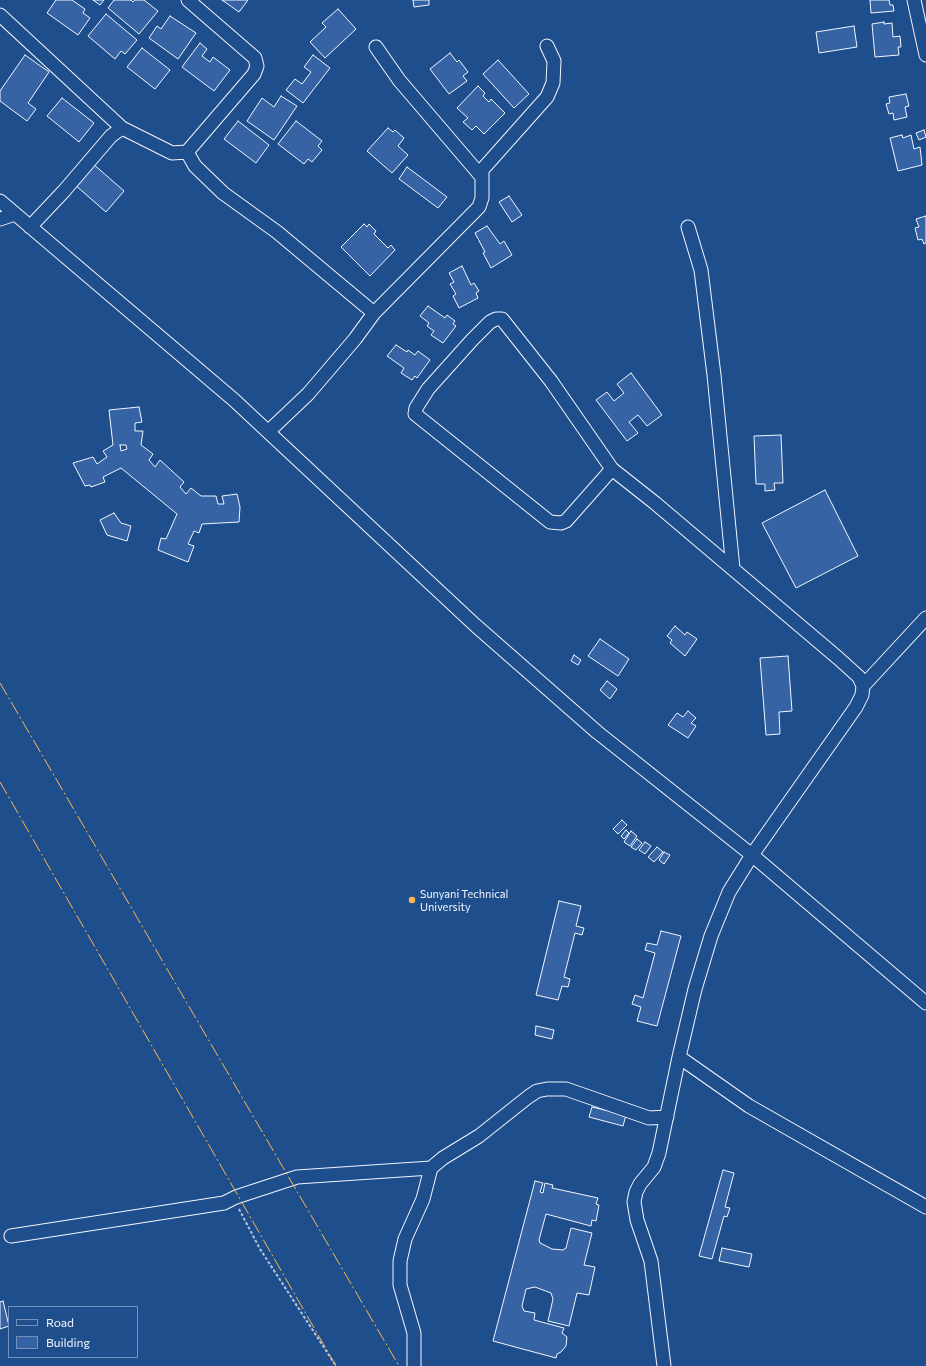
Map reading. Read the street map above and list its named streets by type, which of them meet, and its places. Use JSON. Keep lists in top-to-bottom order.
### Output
{
  "places": ["Sunyani Technical University"],
  "legend": ["Road", "Building"]
}
